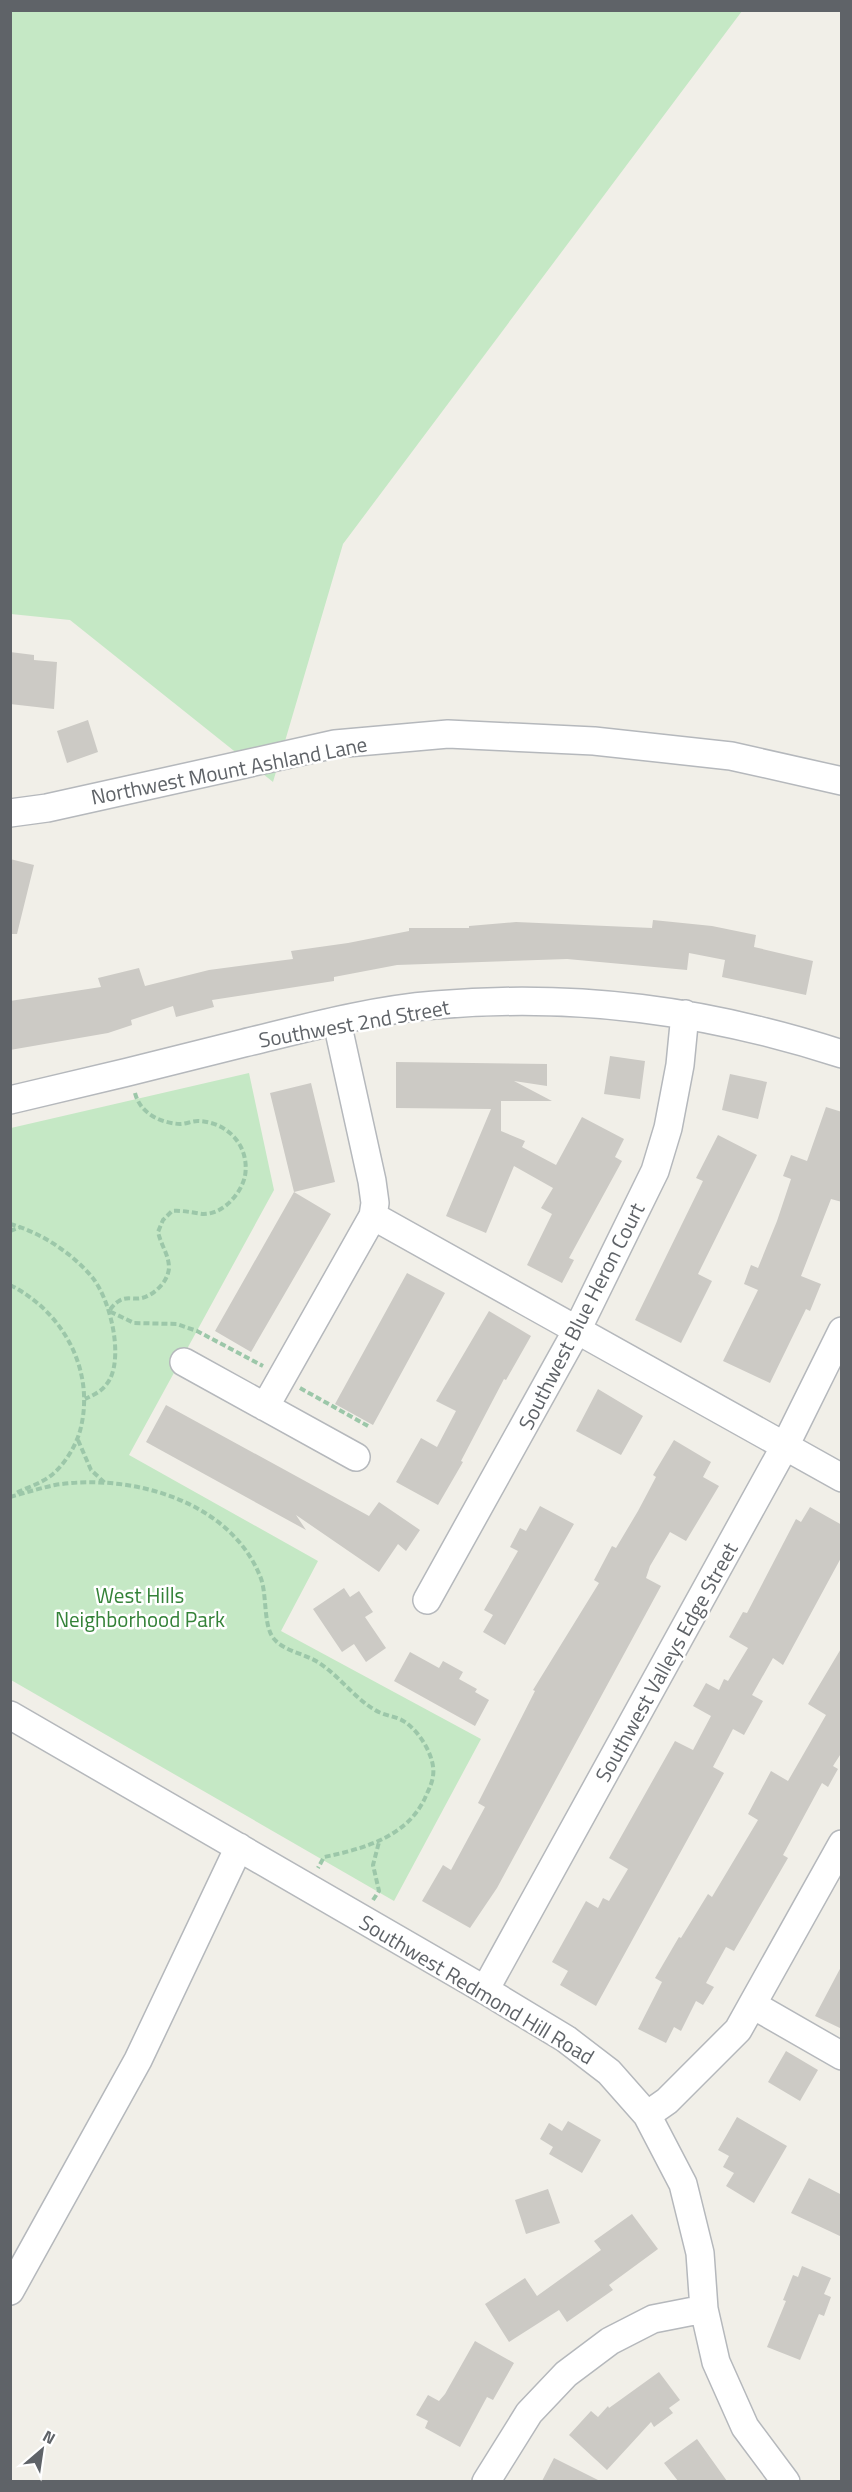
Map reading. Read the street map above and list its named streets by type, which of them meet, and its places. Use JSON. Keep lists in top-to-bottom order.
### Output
{
  "streets": {
    "street": [
      "Northwest Mount Ashland Lane",
      "Southwest 2nd Street",
      "Southwest Blue Heron Court",
      "Southwest Valleys Edge Street",
      "Southwest Redmond Hill Road"
    ]
  },
  "crossings": [
    ["Southwest 2nd Street", "Southwest Blue Heron Court"],
    ["Southwest Valleys Edge Street", "Southwest Redmond Hill Road"]
  ],
  "parks": ["West Hills Neighborhood Park"],
  "north": "top right"
}
